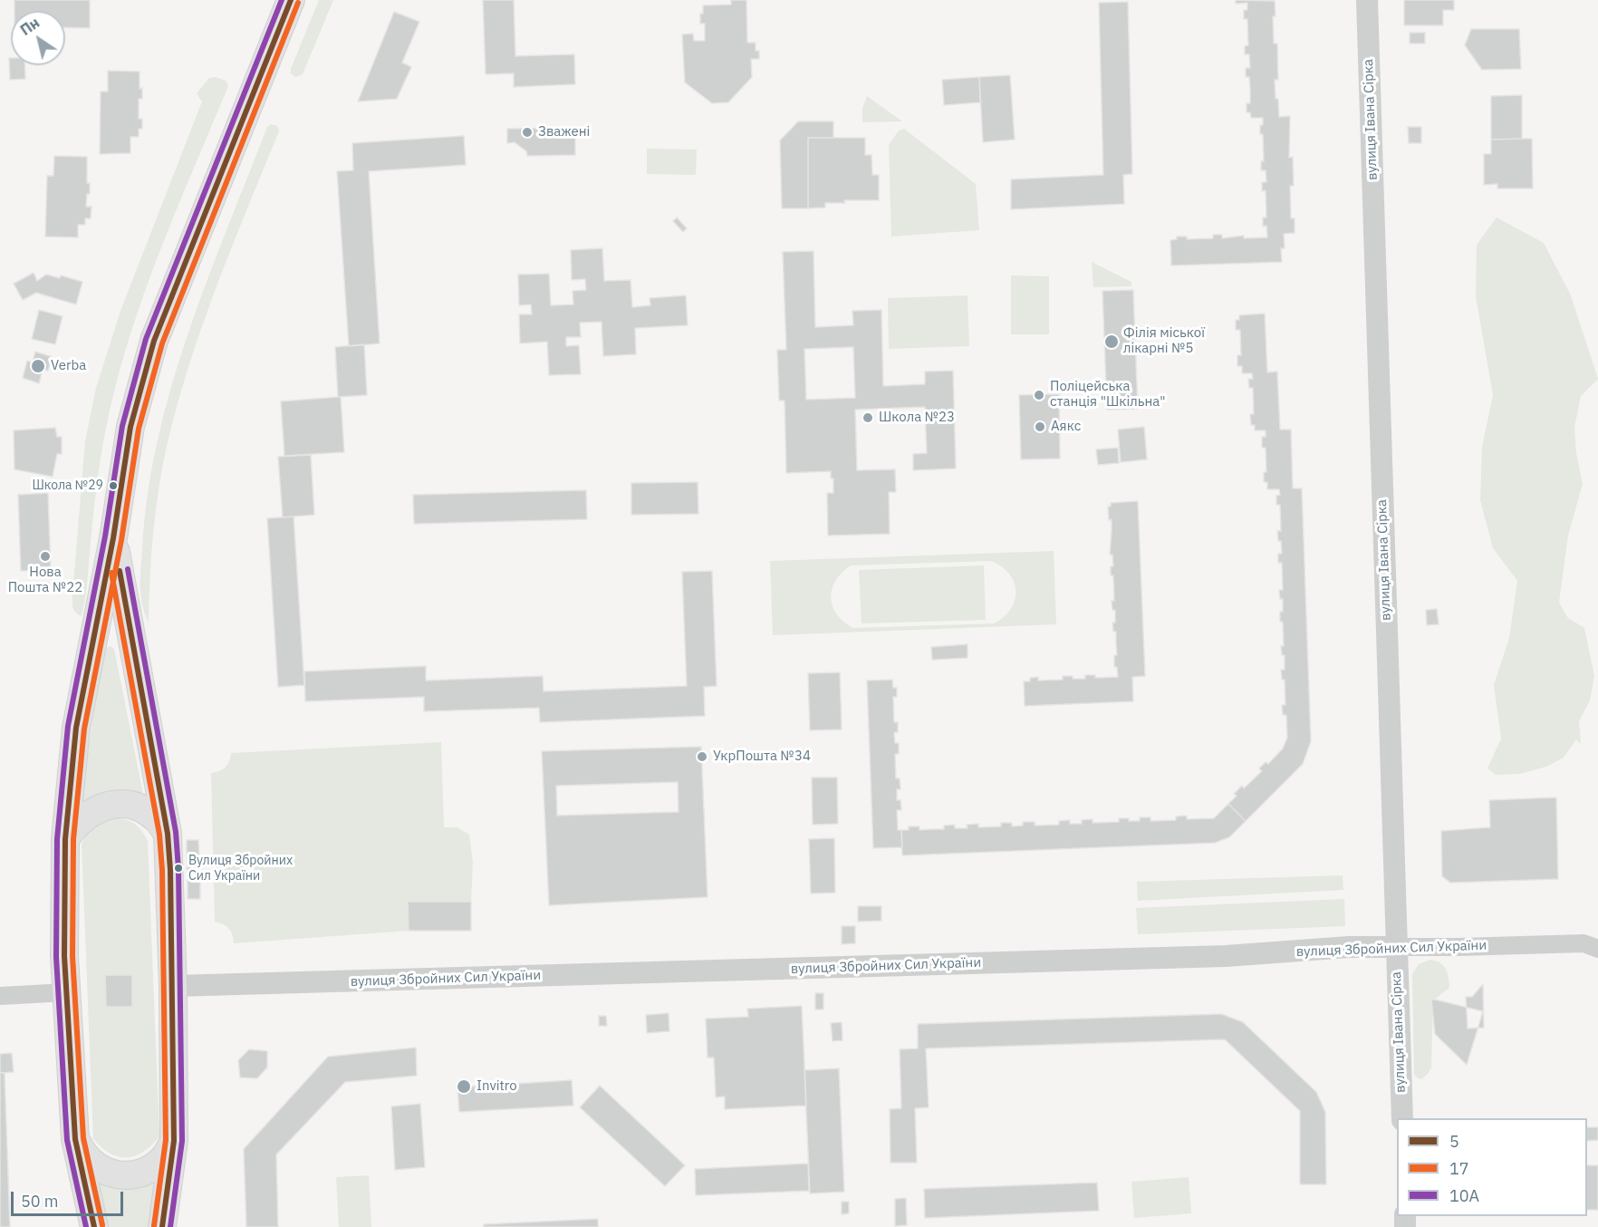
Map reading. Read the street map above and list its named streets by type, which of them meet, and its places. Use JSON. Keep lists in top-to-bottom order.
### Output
{
  "streets": {
    "street": ["вулиця Івана Сірка", "вулиця Збройних Сил України"]
  },
  "crossings": [
    ["вулиця Івана Сірка", "вулиця Збройних Сил України"]
  ],
  "places": [
    "Зважені",
    "Філія міської лікарні №5",
    "Verba",
    "Поліцейська станція \"Шкільна\"",
    "Школа №23",
    "Аякс",
    "Школа №29",
    "Нова Пошта №22",
    "УкрПошта №34",
    "Вулиця Збройних Сил України",
    "Invitro"
  ],
  "lines": ["transit line 5", "transit line 10А", "transit line 17"],
  "legend": ["5", "17", "10А"],
  "scale_bar": "50 m",
  "north": "top left"
}
